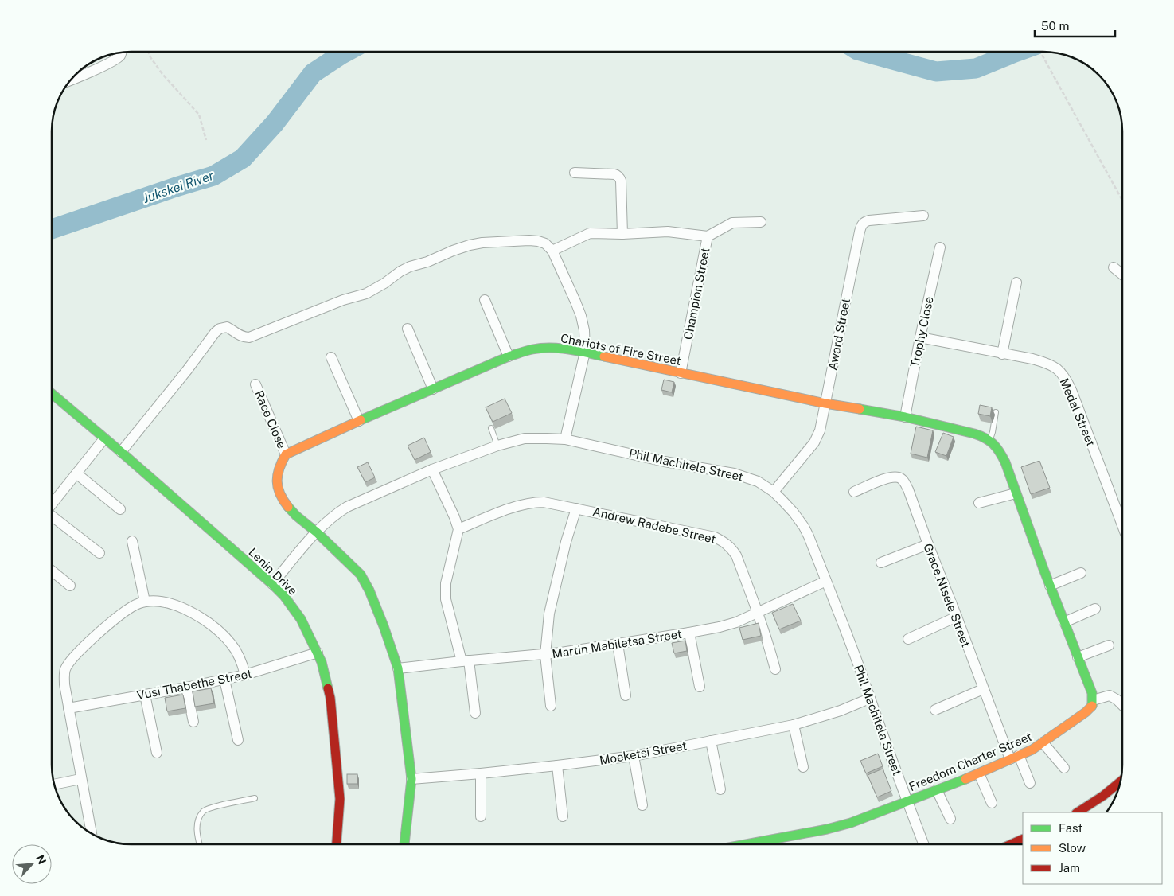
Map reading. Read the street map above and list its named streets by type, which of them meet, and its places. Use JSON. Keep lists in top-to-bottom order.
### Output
{
  "streets": {
    "street": [
      "Champion Street",
      "Trophy Close",
      "Award Street",
      "Chariots of Fire Street",
      "Medal Street",
      "Race Close",
      "Phil Machitela Street",
      "Andrew Radebe Street",
      "Lenin Drive",
      "Grace Ntsele Street",
      "Martin Mabiletsa Street",
      "Vusi Thabethe Street",
      "Moeketsi Street",
      "Freedom Charter Street"
    ]
  },
  "crossings": [
    ["Champion Street", "Chariots of Fire Street"],
    ["Trophy Close", "Chariots of Fire Street"],
    ["Trophy Close", "Medal Street"],
    ["Award Street", "Chariots of Fire Street"],
    ["Award Street", "Phil Machitela Street"],
    ["Chariots of Fire Street", "Race Close"],
    ["Phil Machitela Street", "Lenin Drive"],
    ["Phil Machitela Street", "Martin Mabiletsa Street"],
    ["Phil Machitela Street", "Moeketsi Street"],
    ["Phil Machitela Street", "Freedom Charter Street"],
    ["Andrew Radebe Street", "Martin Mabiletsa Street"],
    ["Lenin Drive", "Vusi Thabethe Street"],
    ["Grace Ntsele Street", "Freedom Charter Street"]
  ],
  "water": ["Jukskei River"],
  "legend": ["Fast", "Slow", "Jam"],
  "scale_bar": "50 m",
  "north": "top right"
}
